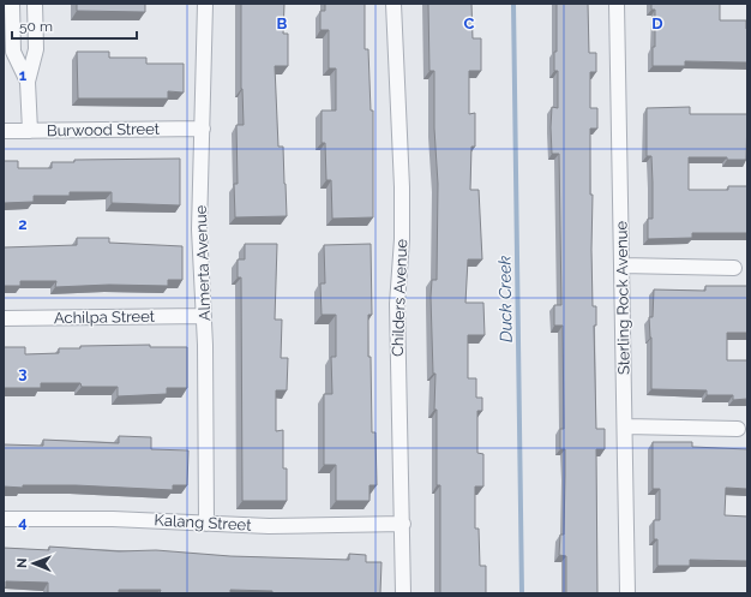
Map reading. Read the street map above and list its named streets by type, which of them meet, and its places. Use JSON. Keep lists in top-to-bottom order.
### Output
{
  "streets": {
    "street": [
      "Burwood Street",
      "Almerta Avenue",
      "Childers Avenue",
      "Sterling Rock Avenue",
      "Achilpa Street",
      "Kalang Street"
    ]
  },
  "crossings": [
    ["Burwood Street", "Almerta Avenue"],
    ["Almerta Avenue", "Achilpa Street"],
    ["Almerta Avenue", "Kalang Street"],
    ["Childers Avenue", "Kalang Street"]
  ],
  "water": ["Duck Creek"],
  "scale_bar": "50 m",
  "north": "left",
  "grid": {
    "columns": ["B", "C", "D"],
    "rows": [
      "1",
      "2",
      "3",
      "4"
    ]
  }
}
